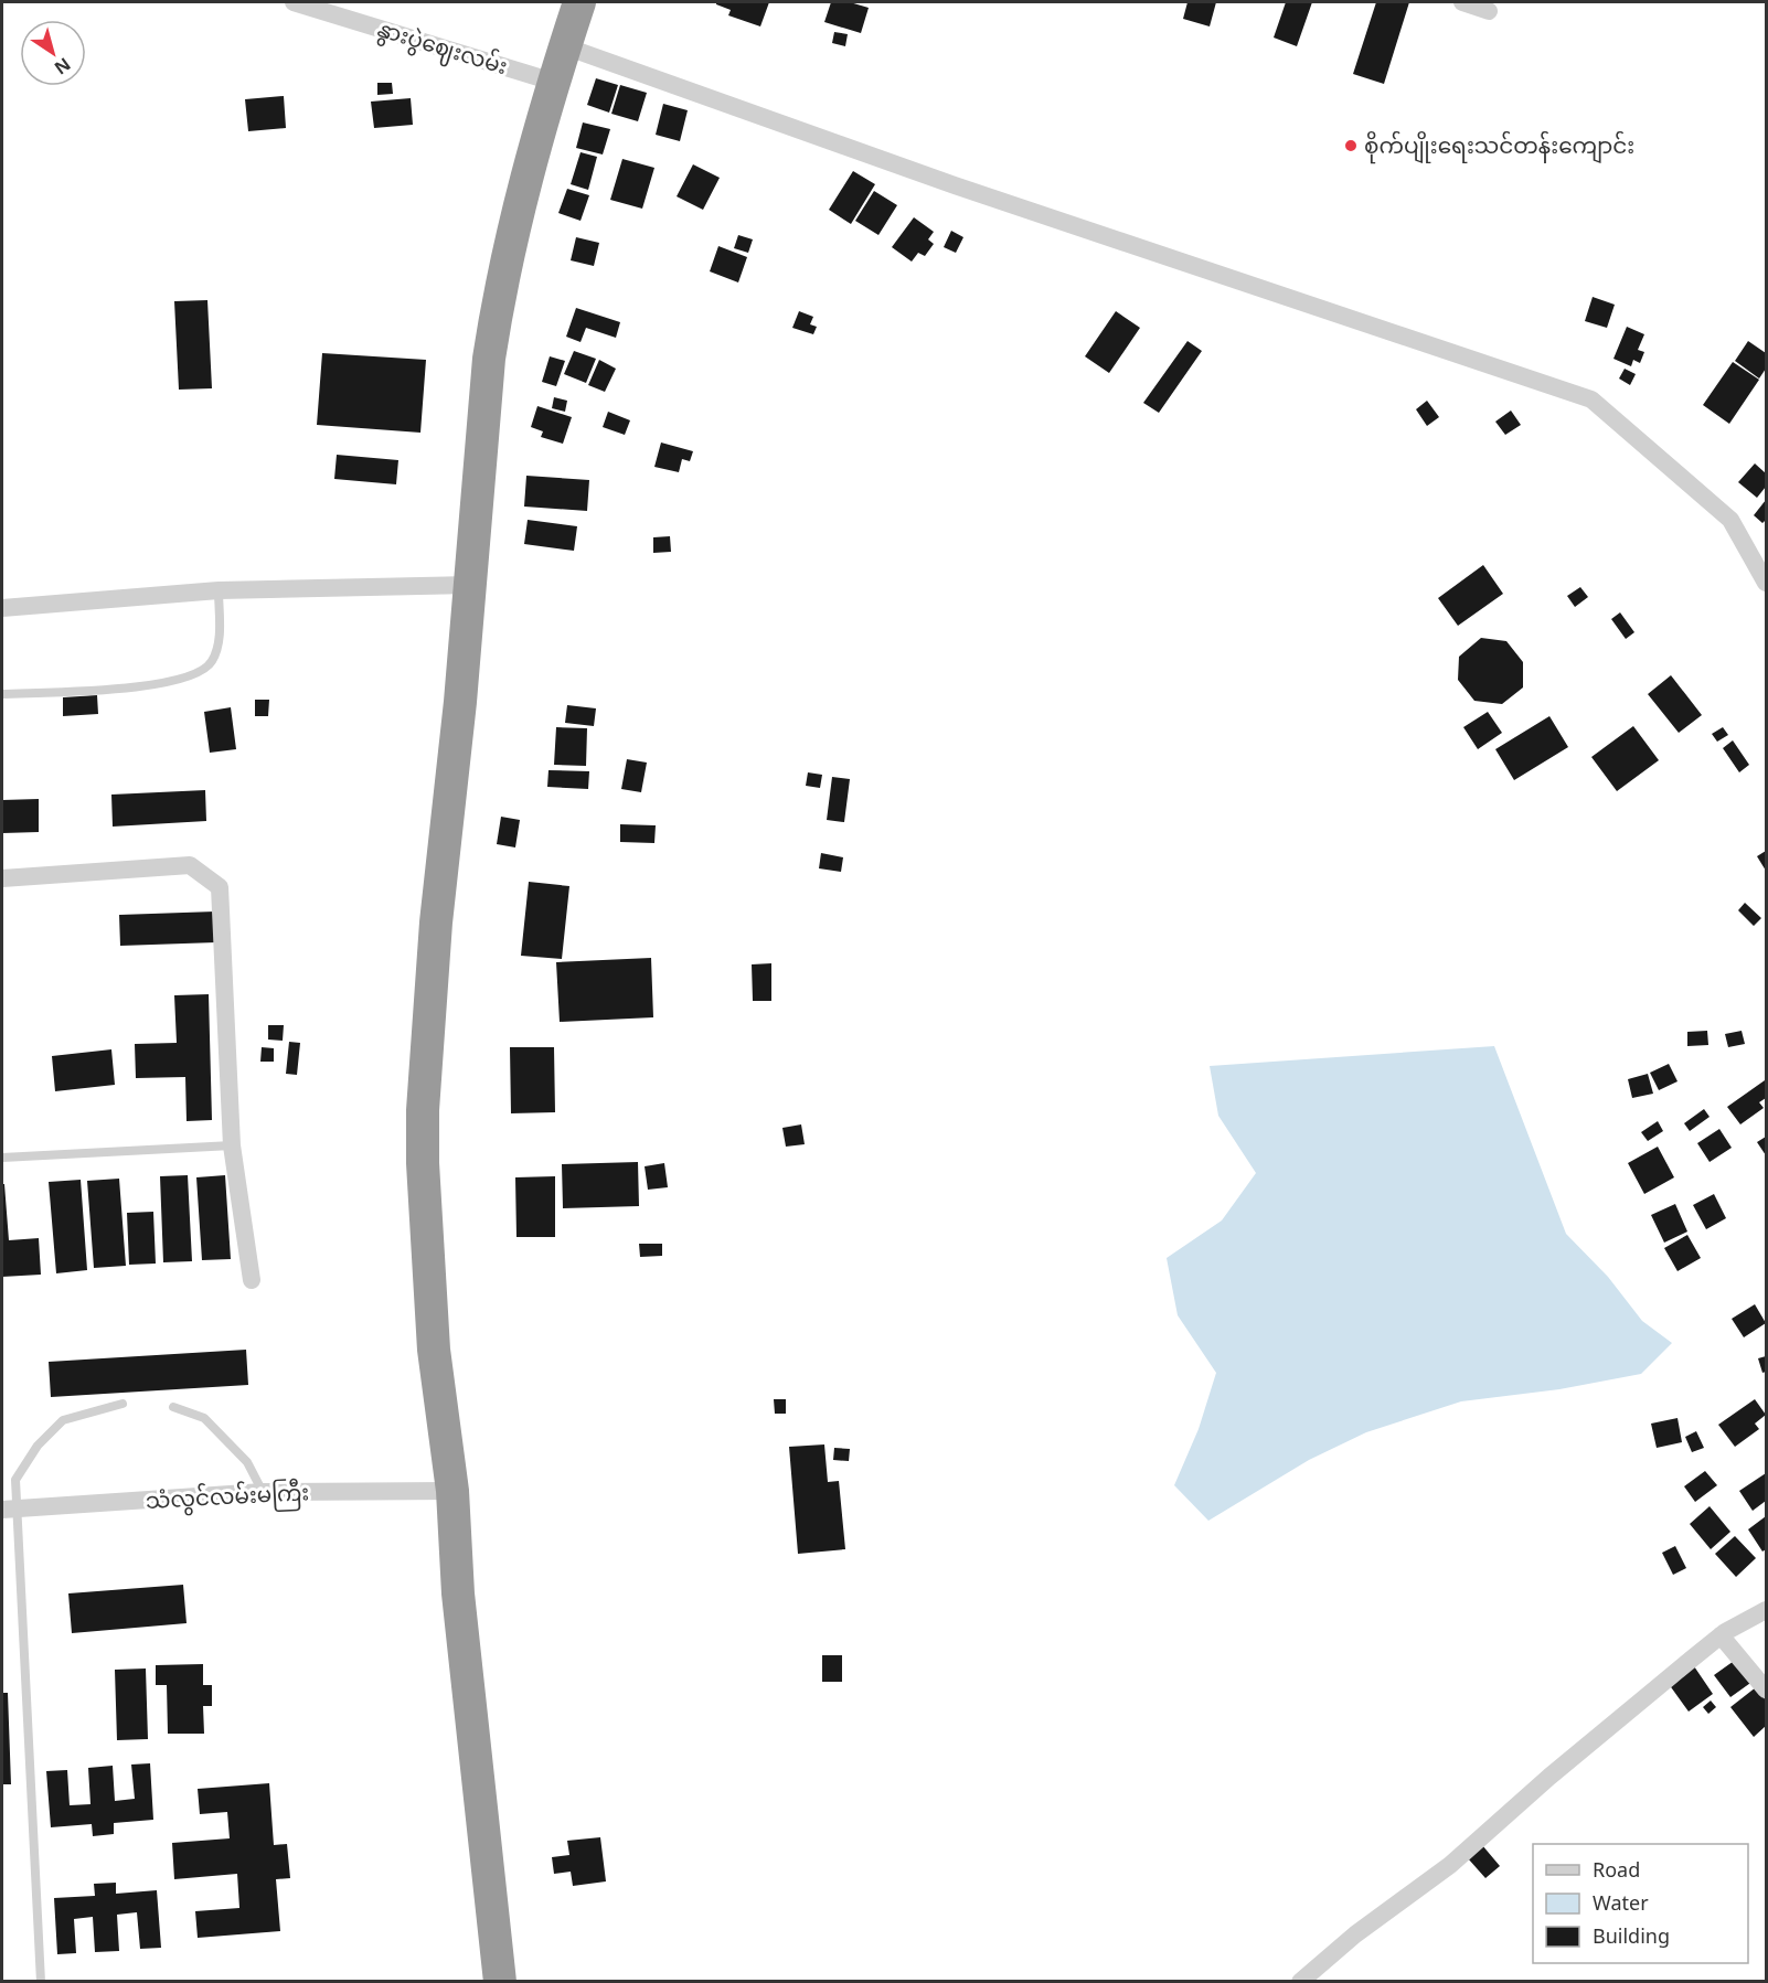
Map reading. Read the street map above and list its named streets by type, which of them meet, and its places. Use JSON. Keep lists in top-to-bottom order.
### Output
{
  "streets": {
    "street": ["နွားပွဲဈေးလမ်း", "သံလွင်လမ်းမကြီး"]
  },
  "places": ["စိုက်ပျိုးရေးသင်တန်းကျောင်း"],
  "legend": ["Road", "Water", "Building"],
  "north": "bottom right"
}
